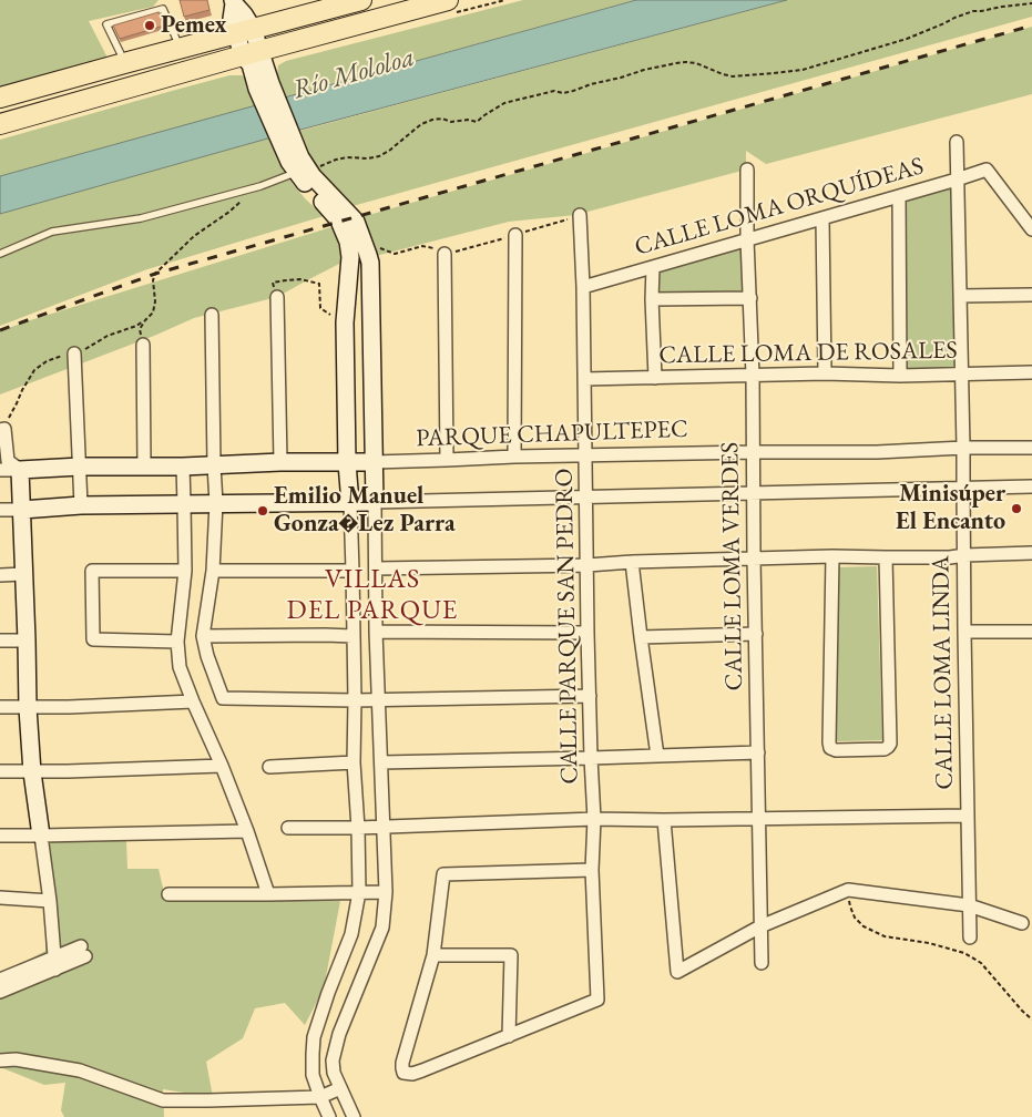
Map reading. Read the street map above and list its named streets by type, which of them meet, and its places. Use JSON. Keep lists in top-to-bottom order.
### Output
{
  "streets": {
    "street": [
      "CALLE LOMA ORQUÍDEAS",
      "CALLE LOMA DE ROSALES",
      "PARQUE CHAPULTEPEC",
      "CALLE LOMA VERDES",
      "CALLE PARQUE SAN PEDRO",
      "CALLE LOMA LINDA"
    ]
  },
  "crossings": [
    ["CALLE LOMA ORQUÍDEAS", "CALLE LOMA VERDES"],
    ["CALLE LOMA ORQUÍDEAS", "CALLE PARQUE SAN PEDRO"],
    ["CALLE LOMA ORQUÍDEAS", "CALLE LOMA LINDA"],
    ["CALLE LOMA DE ROSALES", "CALLE LOMA VERDES"],
    ["CALLE LOMA DE ROSALES", "CALLE PARQUE SAN PEDRO"],
    ["CALLE LOMA DE ROSALES", "CALLE LOMA LINDA"],
    ["PARQUE CHAPULTEPEC", "CALLE LOMA VERDES"],
    ["PARQUE CHAPULTEPEC", "CALLE PARQUE SAN PEDRO"],
    ["PARQUE CHAPULTEPEC", "CALLE LOMA LINDA"]
  ],
  "districts": ["VILLAS DEL PARQUE"],
  "water": ["Río Mololoa"],
  "places": ["Pemex", "Minisúper El Encanto", "Emilio Manuel Gonza�Lez Parra"]
}
